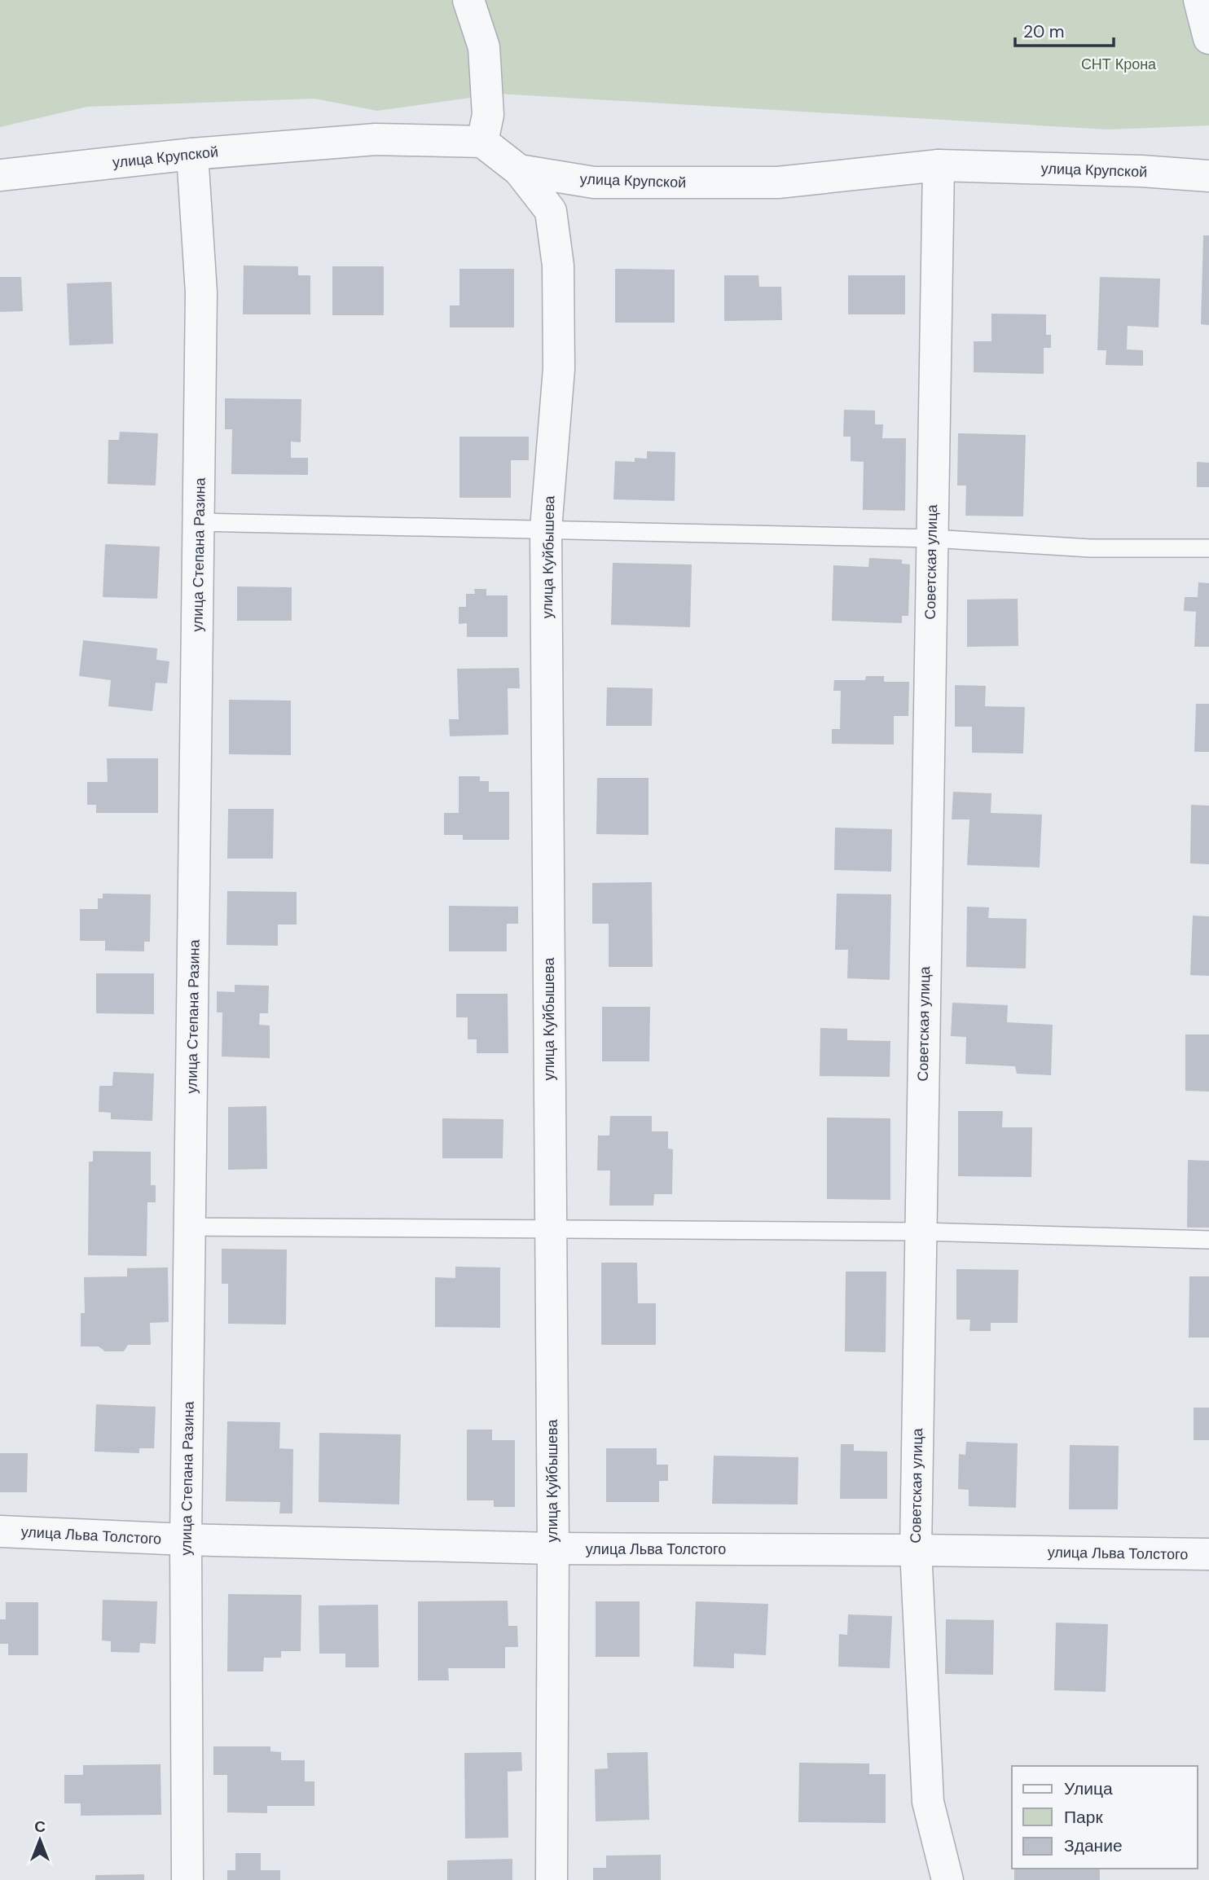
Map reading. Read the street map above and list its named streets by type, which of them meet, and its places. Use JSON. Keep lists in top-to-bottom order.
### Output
{
  "streets": {
    "street": [
      "улица Крупской",
      "улица Степана Разина",
      "улица Куйбышева",
      "Советская улица",
      "улица Льва Толстого"
    ]
  },
  "crossings": [
    ["улица Крупской", "улица Степана Разина"],
    ["улица Крупской", "улица Куйбышева"],
    ["улица Крупской", "Советская улица"],
    ["улица Степана Разина", "улица Льва Толстого"],
    ["улица Куйбышева", "улица Льва Толстого"],
    ["Советская улица", "улица Льва Толстого"]
  ],
  "parks": ["СНТ Крона"],
  "legend": ["Улица", "Парк", "Здание"],
  "scale_bar": "20 m",
  "north": "top"
}
